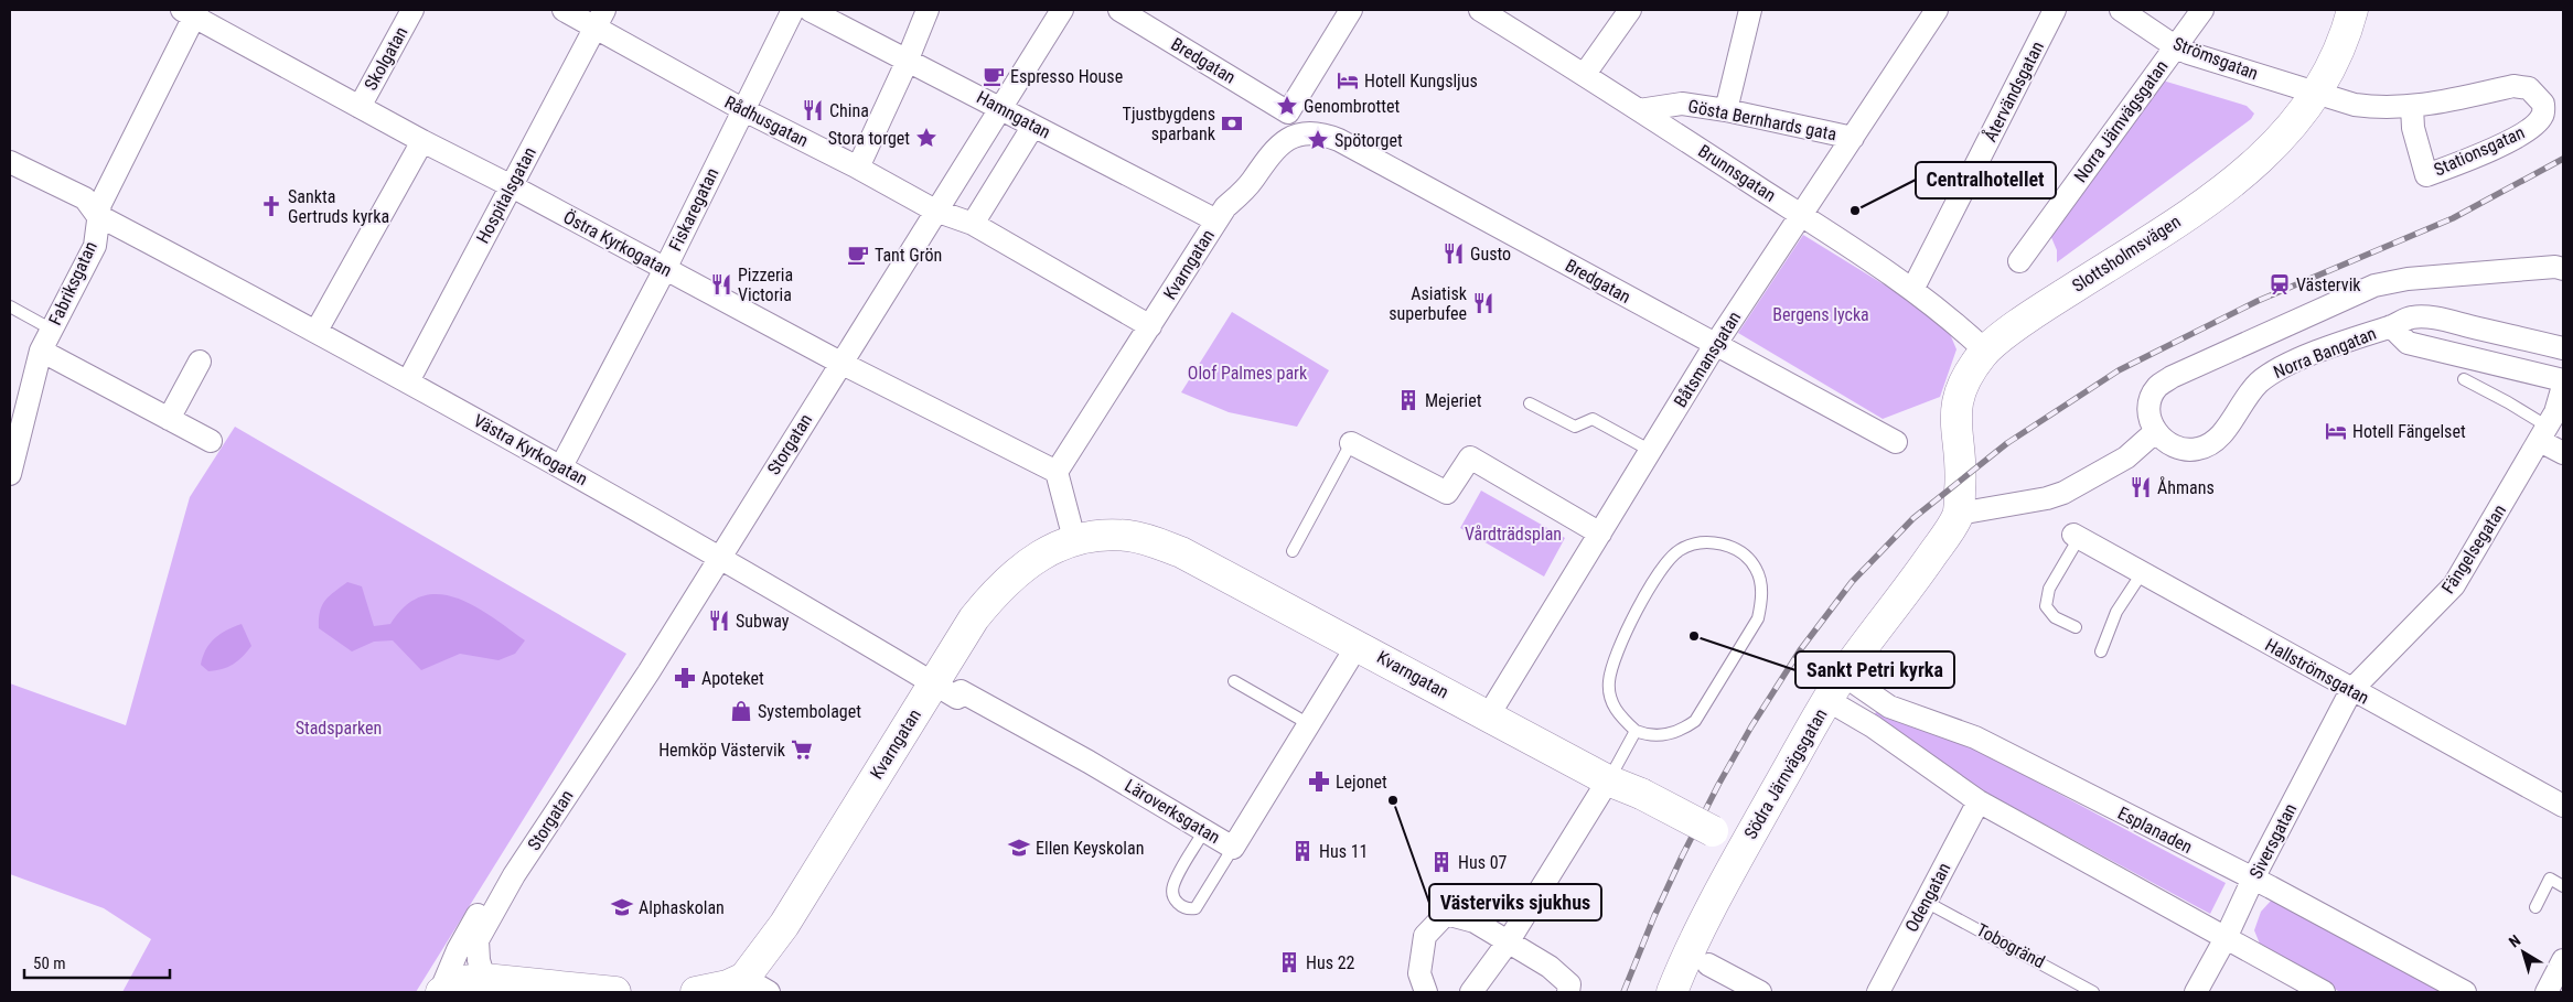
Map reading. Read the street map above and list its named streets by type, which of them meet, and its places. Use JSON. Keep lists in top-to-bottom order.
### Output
{
  "streets": {
    "street": [
      "Skolgatan",
      "Strömsgatan",
      "Bredgatan",
      "Återvändsgatan",
      "Hamngatan",
      "Gösta Bernhards gata",
      "Rådhusgatan",
      "Norra Järnvägsgatan",
      "Stationsgatan",
      "Brunnsgatan",
      "Hospitalsgatan",
      "Fiskaregatan",
      "Östra Kyrkogatan",
      "Slottsholmsvägen",
      "Kvarngatan",
      "Fabriksgatan",
      "Norra Bangatan",
      "Båtsmansgatan",
      "Storgatan",
      "Västra Kyrkogatan",
      "Fängelsegatan",
      "Hallströmsgatan",
      "Södra Järnvägsgatan",
      "Läroverksgatan",
      "Esplanaden",
      "Siversgatan",
      "Odengatan"
    ],
    "lane": ["Tobogränd"]
  },
  "crossings": [
    ["Skolgatan", "Östra Kyrkogatan"],
    ["Strömsgatan", "Norra Järnvägsgatan"],
    ["Strömsgatan", "Stationsgatan"],
    ["Strömsgatan", "Slottsholmsvägen"],
    ["Bredgatan", "Kvarngatan"],
    ["Bredgatan", "Båtsmansgatan"],
    ["Återvändsgatan", "Brunnsgatan"],
    ["Hamngatan", "Kvarngatan"],
    ["Hamngatan", "Storgatan"],
    ["Gösta Bernhards gata", "Brunnsgatan"],
    ["Gösta Bernhards gata", "Båtsmansgatan"],
    ["Rådhusgatan", "Hospitalsgatan"],
    ["Rådhusgatan", "Fiskaregatan"],
    ["Rådhusgatan", "Kvarngatan"],
    ["Rådhusgatan", "Storgatan"],
    ["Stationsgatan", "Slottsholmsvägen"],
    ["Brunnsgatan", "Slottsholmsvägen"],
    ["Brunnsgatan", "Båtsmansgatan"],
    ["Hospitalsgatan", "Östra Kyrkogatan"],
    ["Hospitalsgatan", "Västra Kyrkogatan"],
    ["Fiskaregatan", "Östra Kyrkogatan"],
    ["Fiskaregatan", "Västra Kyrkogatan"],
    ["Östra Kyrkogatan", "Kvarngatan"],
    ["Östra Kyrkogatan", "Fabriksgatan"],
    ["Östra Kyrkogatan", "Storgatan"],
    ["Slottsholmsvägen", "Södra Järnvägsgatan"],
    ["Kvarngatan", "Båtsmansgatan"],
    ["Kvarngatan", "Västra Kyrkogatan"],
    ["Kvarngatan", "Södra Järnvägsgatan"],
    ["Kvarngatan", "Läroverksgatan"],
    ["Fabriksgatan", "Västra Kyrkogatan"],
    ["Storgatan", "Västra Kyrkogatan"],
    ["Västra Kyrkogatan", "Läroverksgatan"],
    ["Fängelsegatan", "Hallströmsgatan"],
    ["Fängelsegatan", "Siversgatan"],
    ["Hallströmsgatan", "Siversgatan"],
    ["Södra Järnvägsgatan", "Esplanaden"],
    ["Esplanaden", "Siversgatan"],
    ["Odengatan", "Tobogränd"]
  ],
  "parks": [
    "Bergens lycka",
    "Olof Palmes park",
    "Vårdträdsplan",
    "Stadsparken"
  ],
  "places": {
    "cafe": ["Espresso House", "Tant Grön"],
    "hotel": ["Hotell Kungsljus", "Hotell Fängelset"],
    "place": ["Genombrottet", "Stora torget", "Spötorget"],
    "restaurant": [
      "China",
      "Gusto",
      "Pizzeria Victoria",
      "Asiatisk superbufee",
      "Åhmans",
      "Subway"
    ],
    "bank": ["Tjustbygdens sparbank"],
    "church": ["Sankta Gertruds kyrka"],
    "other": ["Centralhotellet", "Sankt Petri kyrka", "Västerviks sjukhus"],
    "station": ["Västervik"],
    "building": [
      "Mejeriet",
      "Hus 11",
      "Hus 07",
      "Hus 22"
    ],
    "pharmacy": ["Apoteket", "Lejonet"],
    "shop": ["Systembolaget"],
    "supermarket": ["Hemköp Västervik"],
    "school or university": ["Ellen Keyskolan", "Alphaskolan"]
  },
  "scale_bar": "50 m",
  "north": "top left"
}
